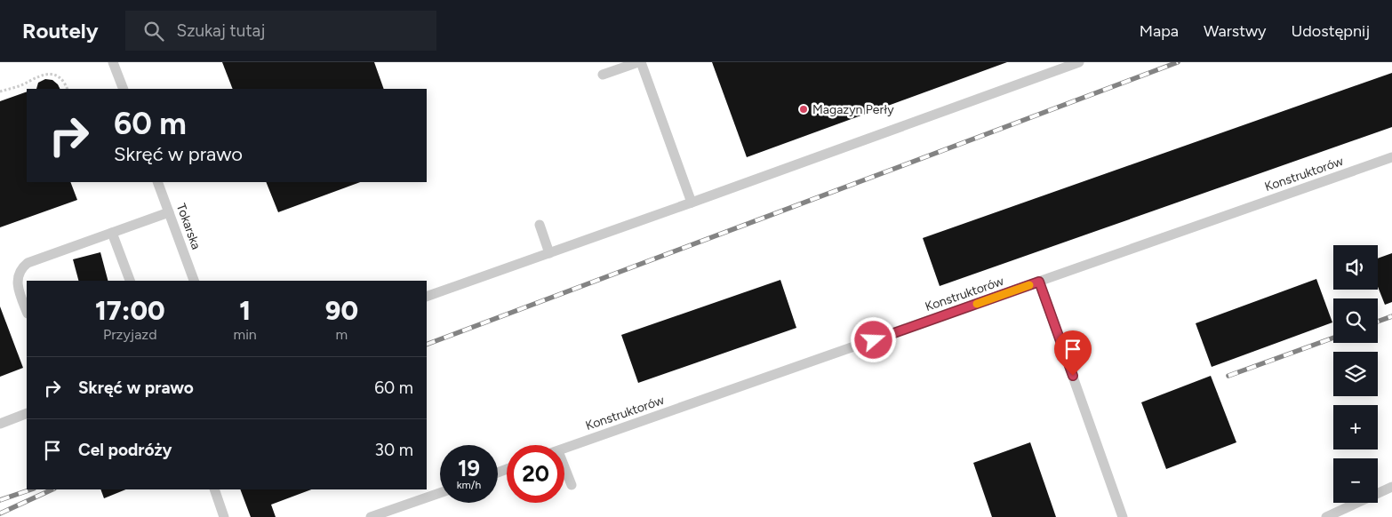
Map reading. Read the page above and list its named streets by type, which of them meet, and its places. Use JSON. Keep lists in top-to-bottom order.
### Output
{
  "streets": {
    "lane": ["Konstruktorów", "Tokarska"]
  },
  "places": ["Magazyn Perły"],
  "page": {
    "header": "Routely",
    "search": "Szukaj tutaj",
    "nav": ["Mapa", "Warstwy", "Udostępnij"],
    "turn": ["60 m", "Skręć w prawo"],
    "map_buttons": ["+", "−"],
    "eta": [
      "17:00",
      "Przyjazd",
      "1",
      "min",
      "90",
      "m"
    ],
    "list": [
      {
        "name": "Skręć w prawo",
        "value": "60 m"
      },
      {
        "name": "Cel podróży",
        "value": "30 m"
      }
    ],
    "speed": "19 km/h",
    "limit": "20"
  }
}
